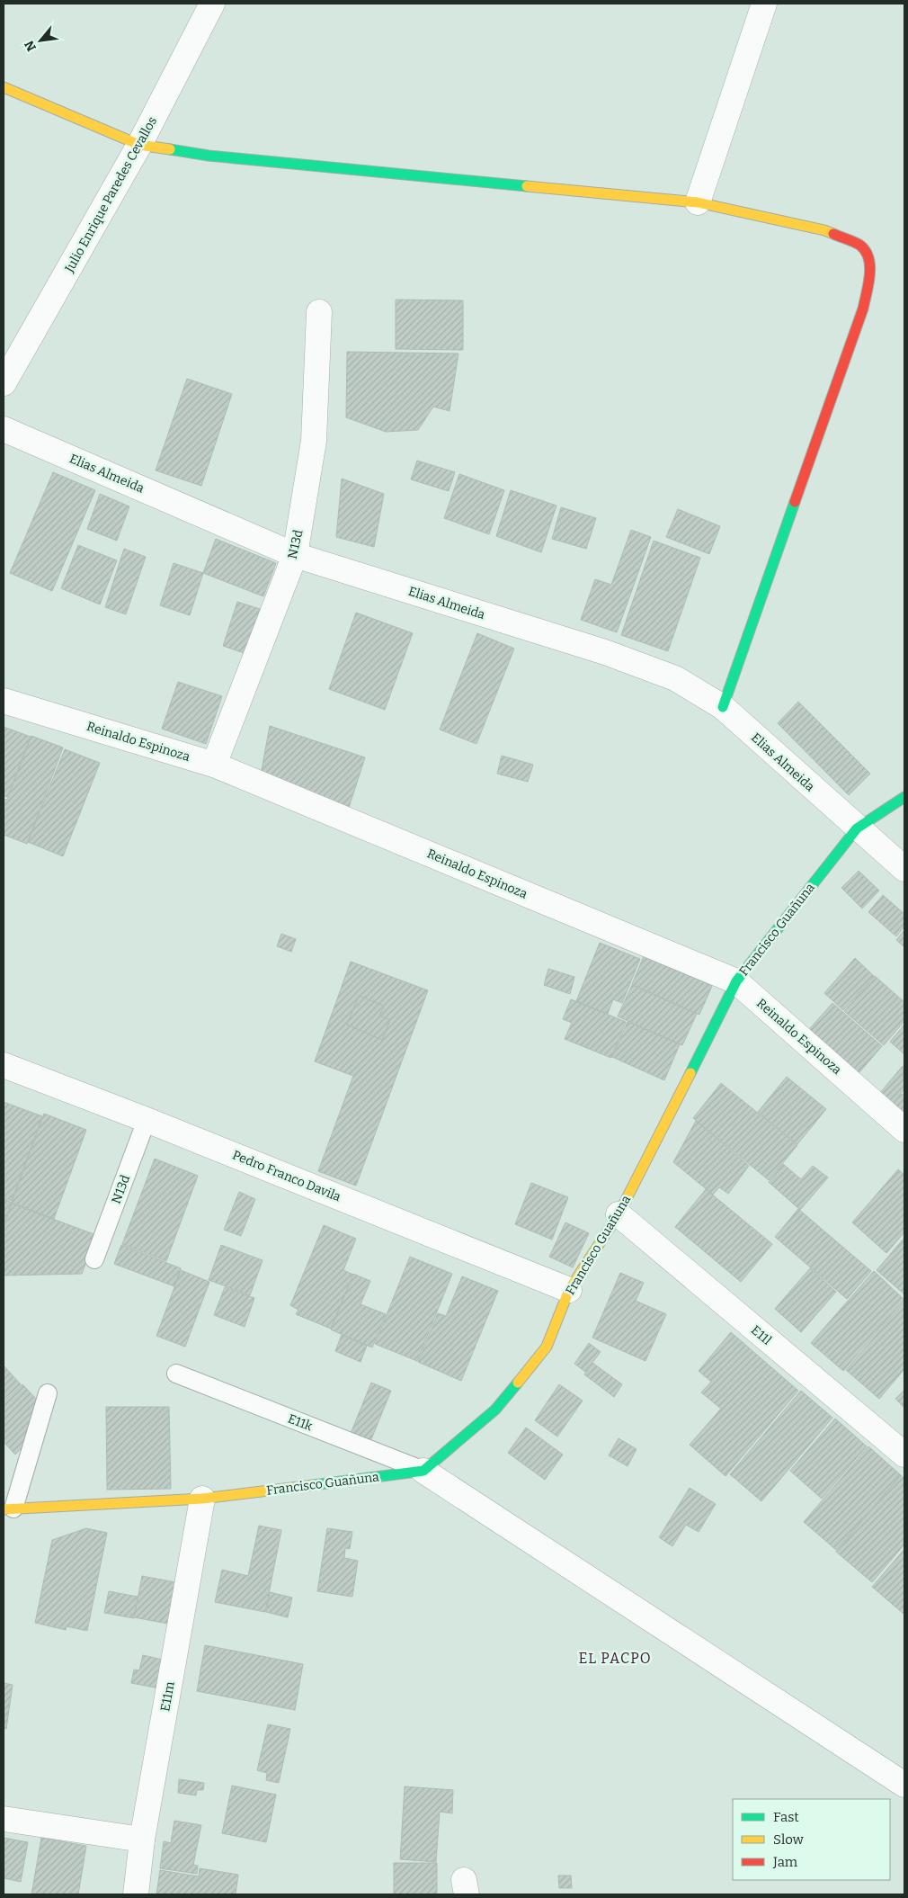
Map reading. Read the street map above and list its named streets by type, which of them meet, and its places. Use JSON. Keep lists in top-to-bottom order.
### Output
{
  "streets": {
    "street": [
      "Julio Enrique Paredes Cevallos",
      "Elias Almeida",
      "N13d",
      "Reinaldo Espinoza",
      "Francisco Guañuna",
      "Pedro Franco Davila",
      "E11l",
      "E11m"
    ],
    "lane": ["E11k"]
  },
  "crossings": [
    ["Elias Almeida", "N13d"],
    ["Elias Almeida", "Francisco Guañuna"],
    ["N13d", "Reinaldo Espinoza"],
    ["N13d", "Pedro Franco Davila"],
    ["Reinaldo Espinoza", "Francisco Guañuna"],
    ["Francisco Guañuna", "Pedro Franco Davila"],
    ["Francisco Guañuna", "E11l"],
    ["Francisco Guañuna", "E11k"],
    ["Francisco Guañuna", "E11m"]
  ],
  "districts": ["EL PACPO"],
  "legend": ["Fast", "Slow", "Jam"],
  "north": "bottom left"
}
